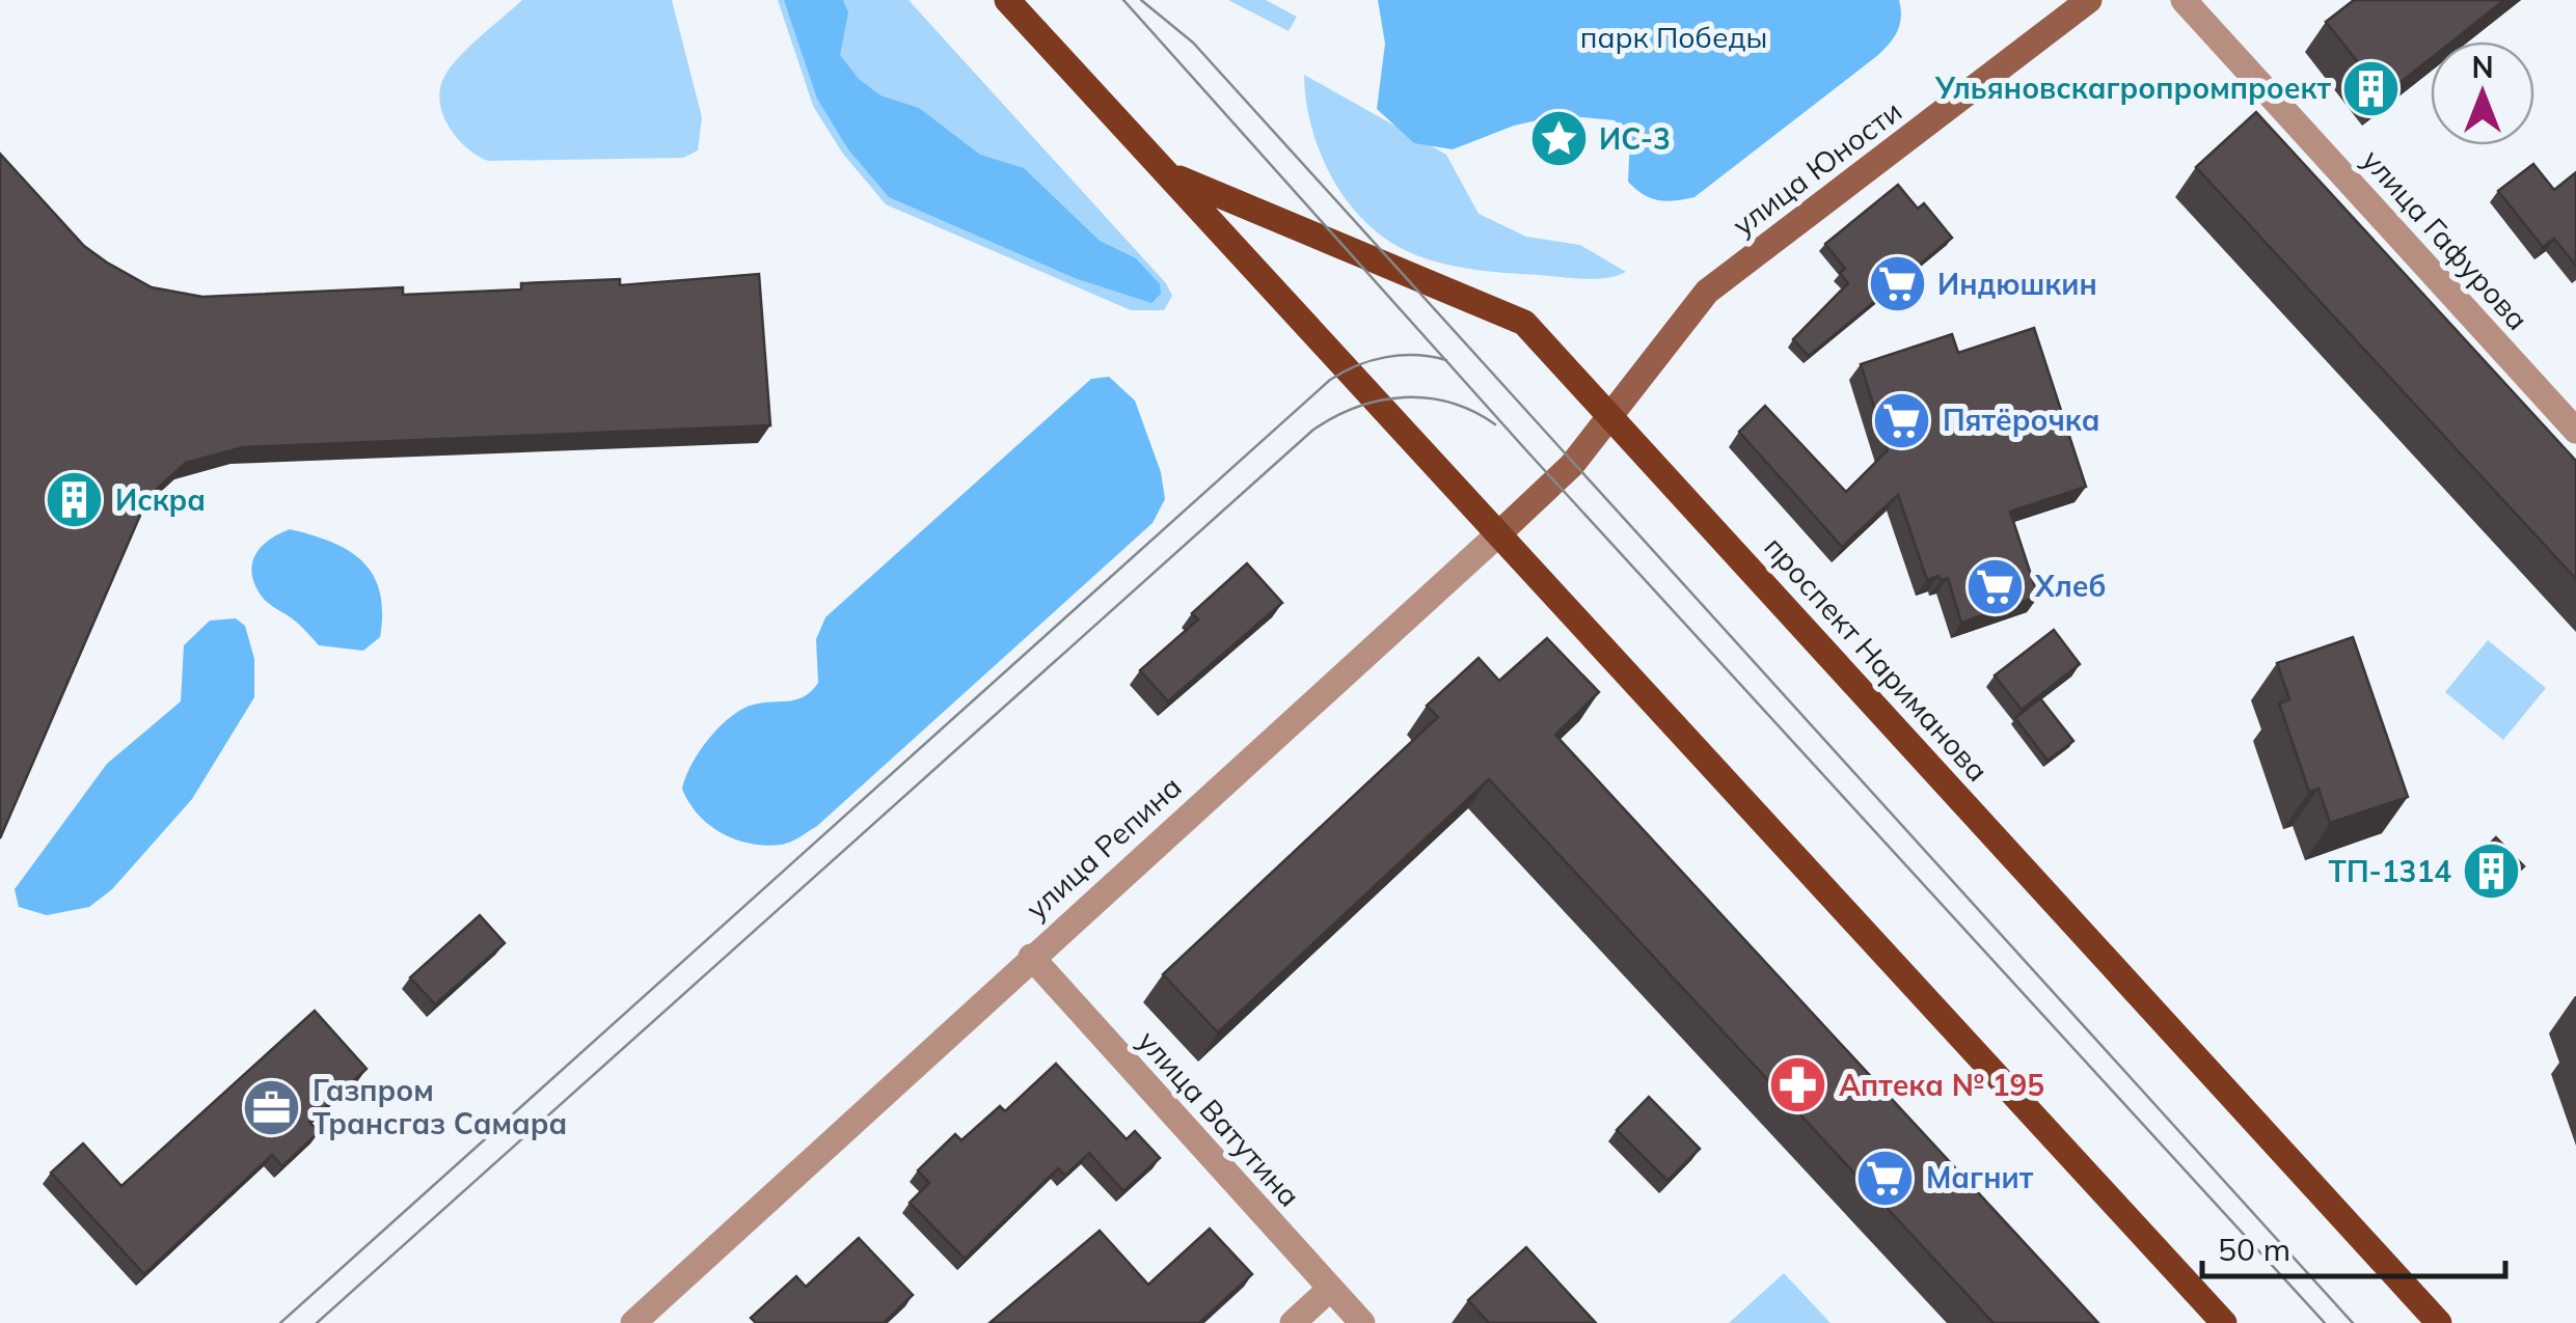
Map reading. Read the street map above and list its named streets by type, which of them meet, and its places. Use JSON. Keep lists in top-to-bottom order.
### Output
{
  "streets": {
    "main road": ["улица Юности", "проспект Нариманова", "улица Репина"],
    "street": ["улица Гафурова", "улица Ватутина"]
  },
  "crossings": [
    ["улица Юности", "проспект Нариманова"],
    ["улица Юности", "улица Репина"],
    ["проспект Нариманова", "улица Репина"],
    ["улица Репина", "улица Ватутина"]
  ],
  "parks": ["парк Победы"],
  "places": {
    "building": ["Ульяновскагропромпроект", "Искра", "ТП-1314"],
    "place": ["ИС-3"],
    "supermarket": [
      "Индюшкин",
      "Пятёрочка",
      "Хлеб",
      "Магнит"
    ],
    "pharmacy": ["Аптека № 195"],
    "office": ["Газпром Трансгаз Самара"]
  },
  "scale_bar": "50 m",
  "north": "top"
}
